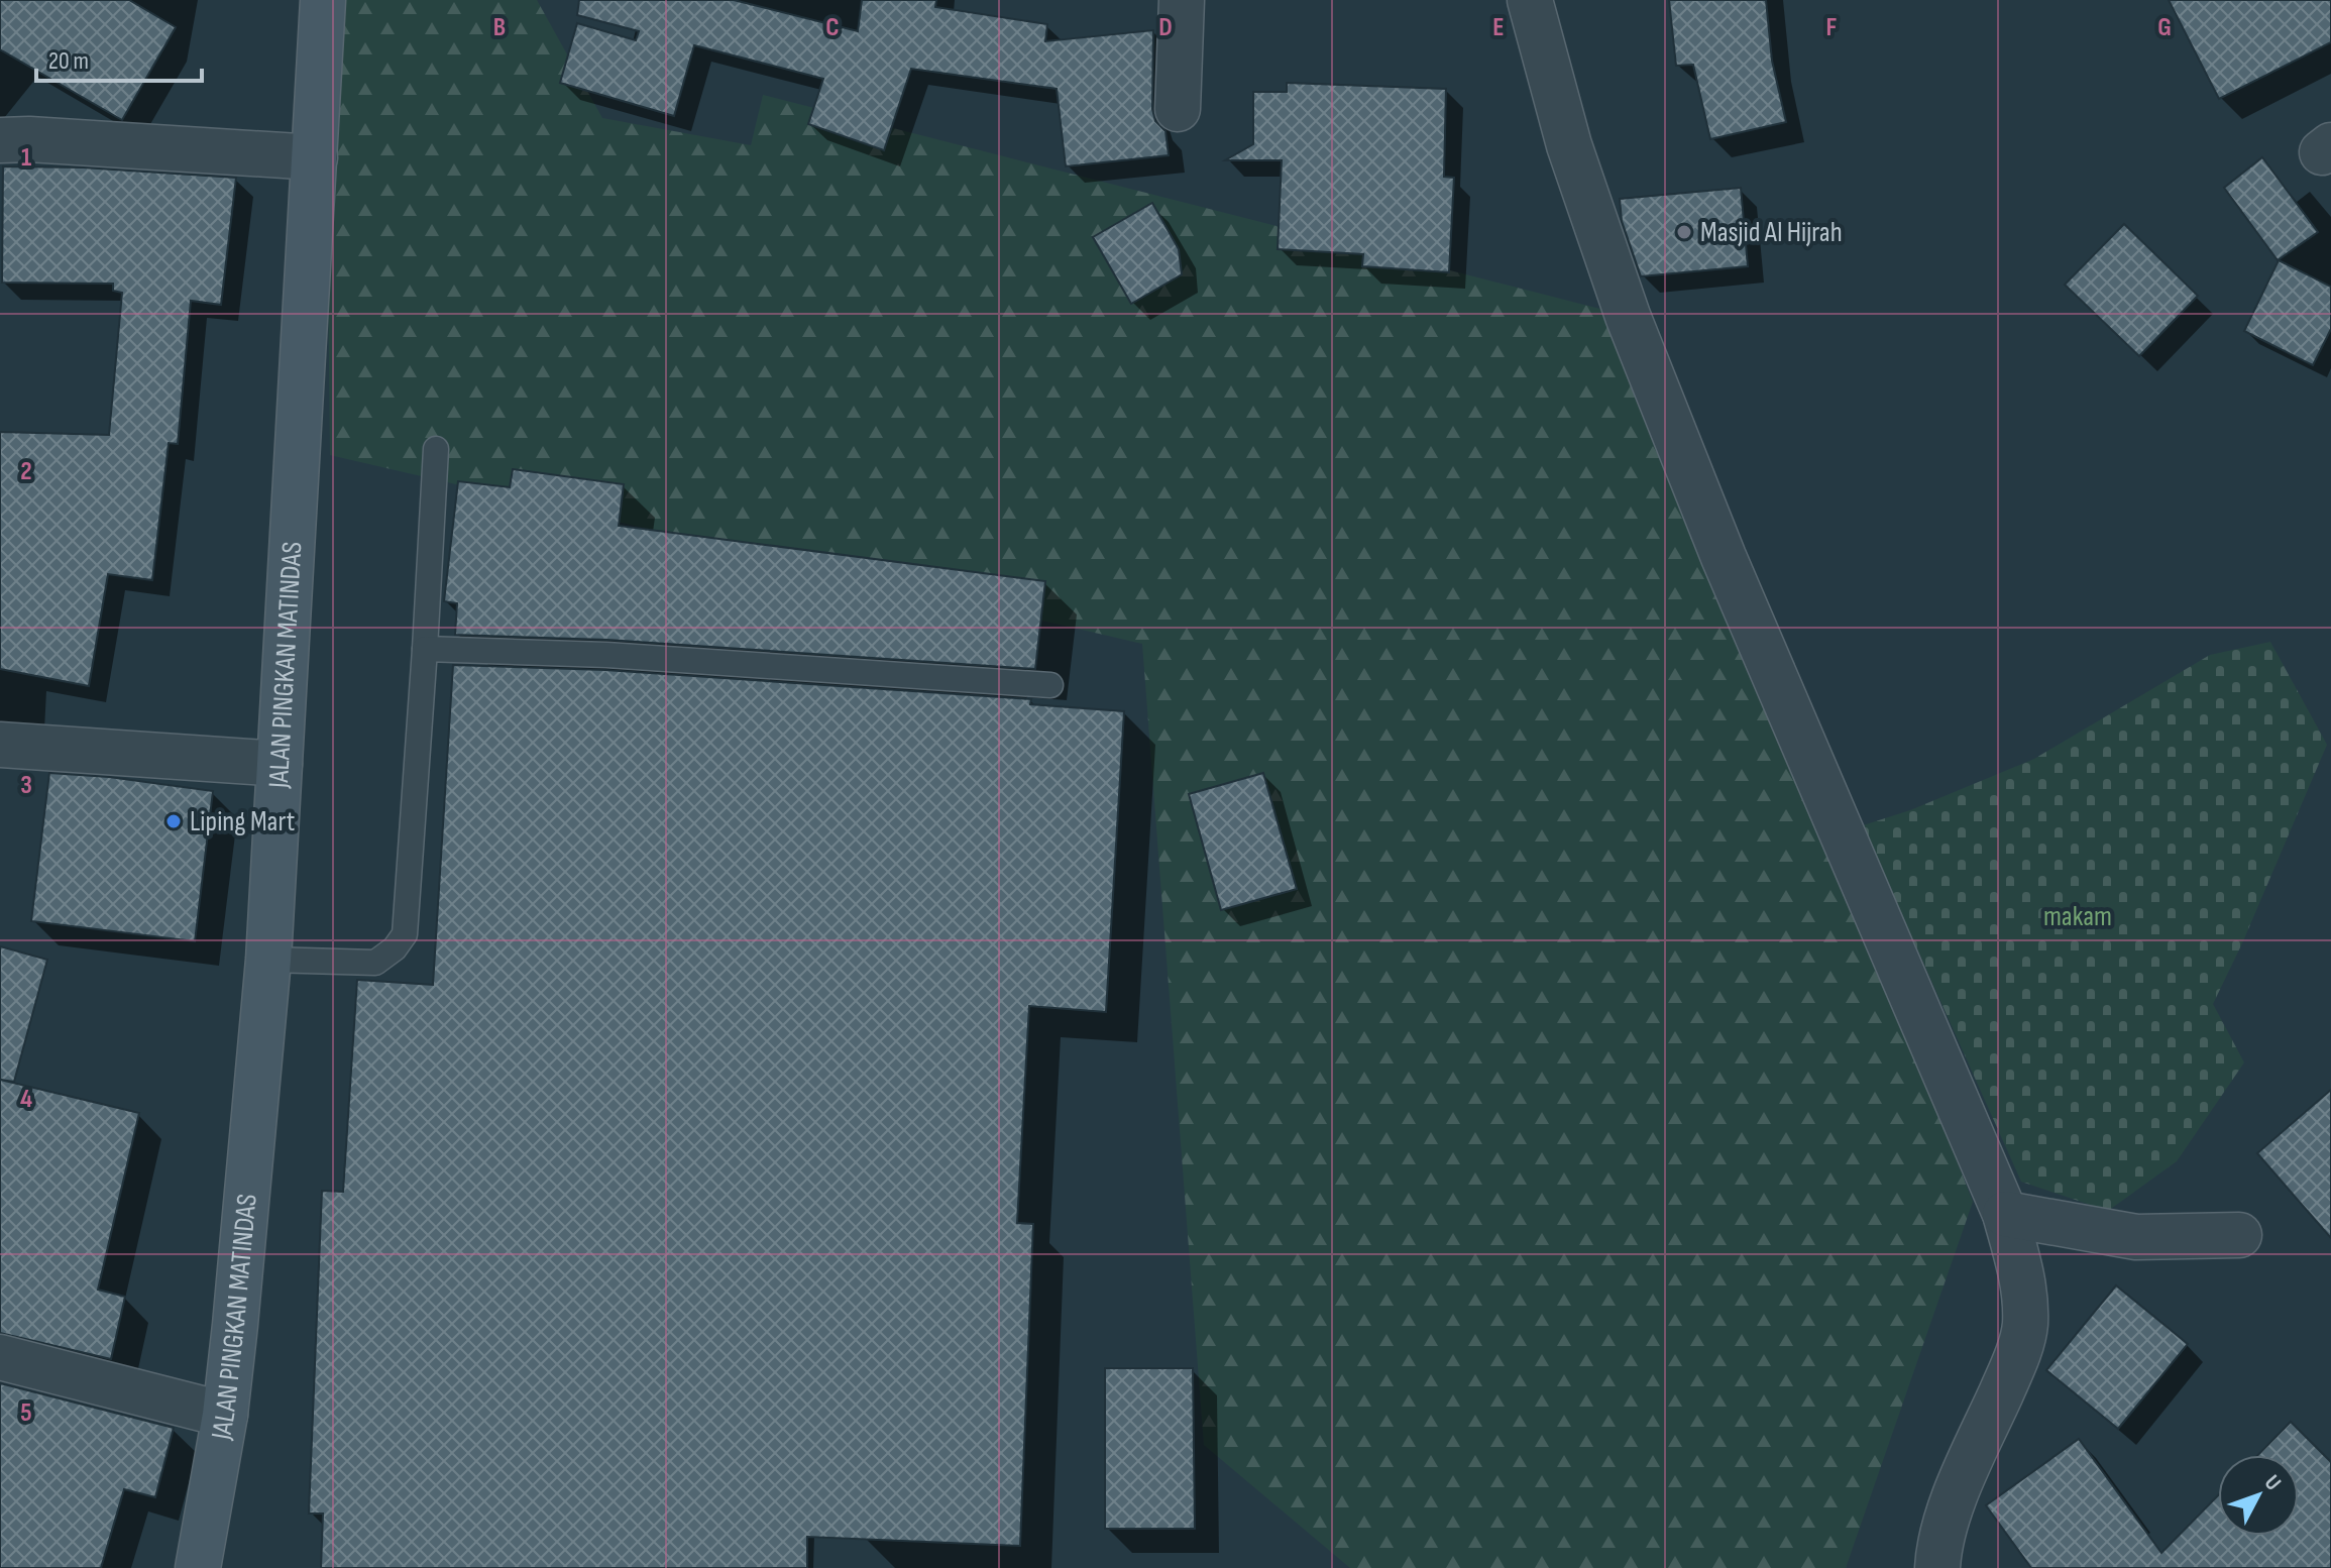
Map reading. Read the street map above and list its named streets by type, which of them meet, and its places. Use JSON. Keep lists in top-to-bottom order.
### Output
{
  "streets": {
    "street": ["JALAN PINGKAN MATINDAS"]
  },
  "parks": ["makam"],
  "places": ["Masjid Al Hijrah", "Liping Mart"],
  "scale_bar": "20 m",
  "north": "top right",
  "grid": {
    "columns": [
      "B",
      "C",
      "D",
      "E",
      "F",
      "G"
    ],
    "rows": [
      "1",
      "2",
      "3",
      "4",
      "5"
    ]
  }
}
